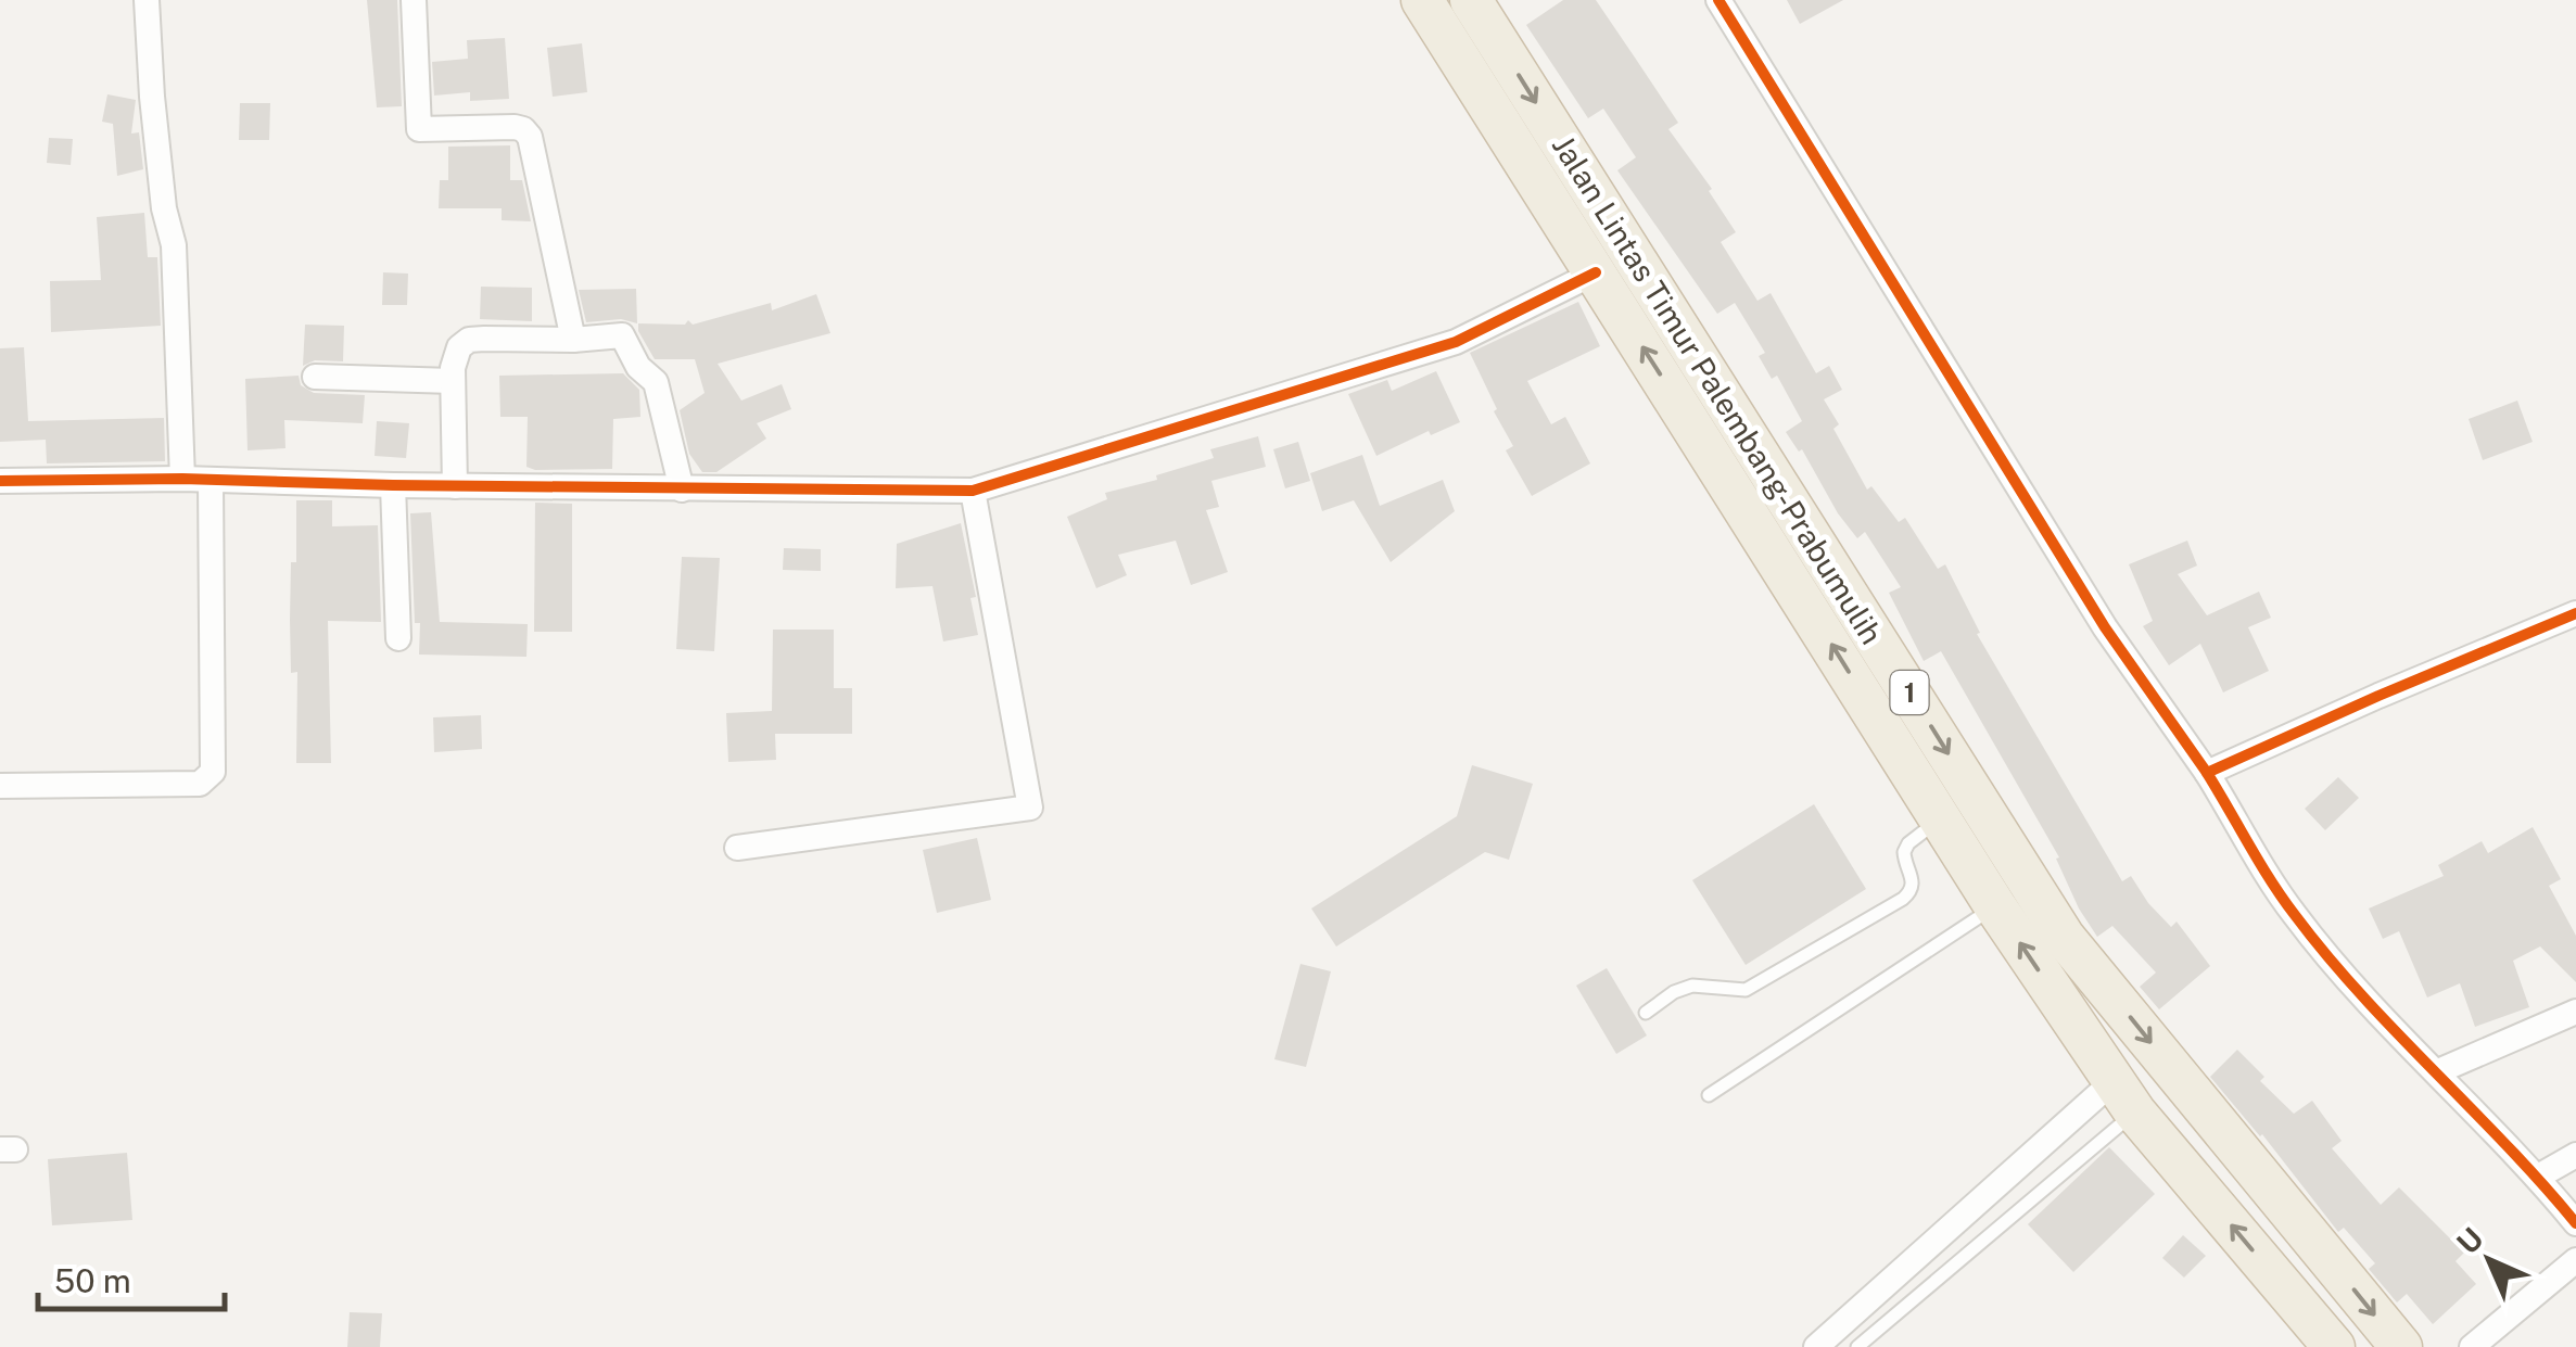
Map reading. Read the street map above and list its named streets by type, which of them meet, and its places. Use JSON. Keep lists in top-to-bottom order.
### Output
{
  "streets": {
    "highway": ["Jalan Lintas Timur Palembang-Prabumulih", "1"]
  },
  "scale_bar": "50 m",
  "north": "top left"
}
